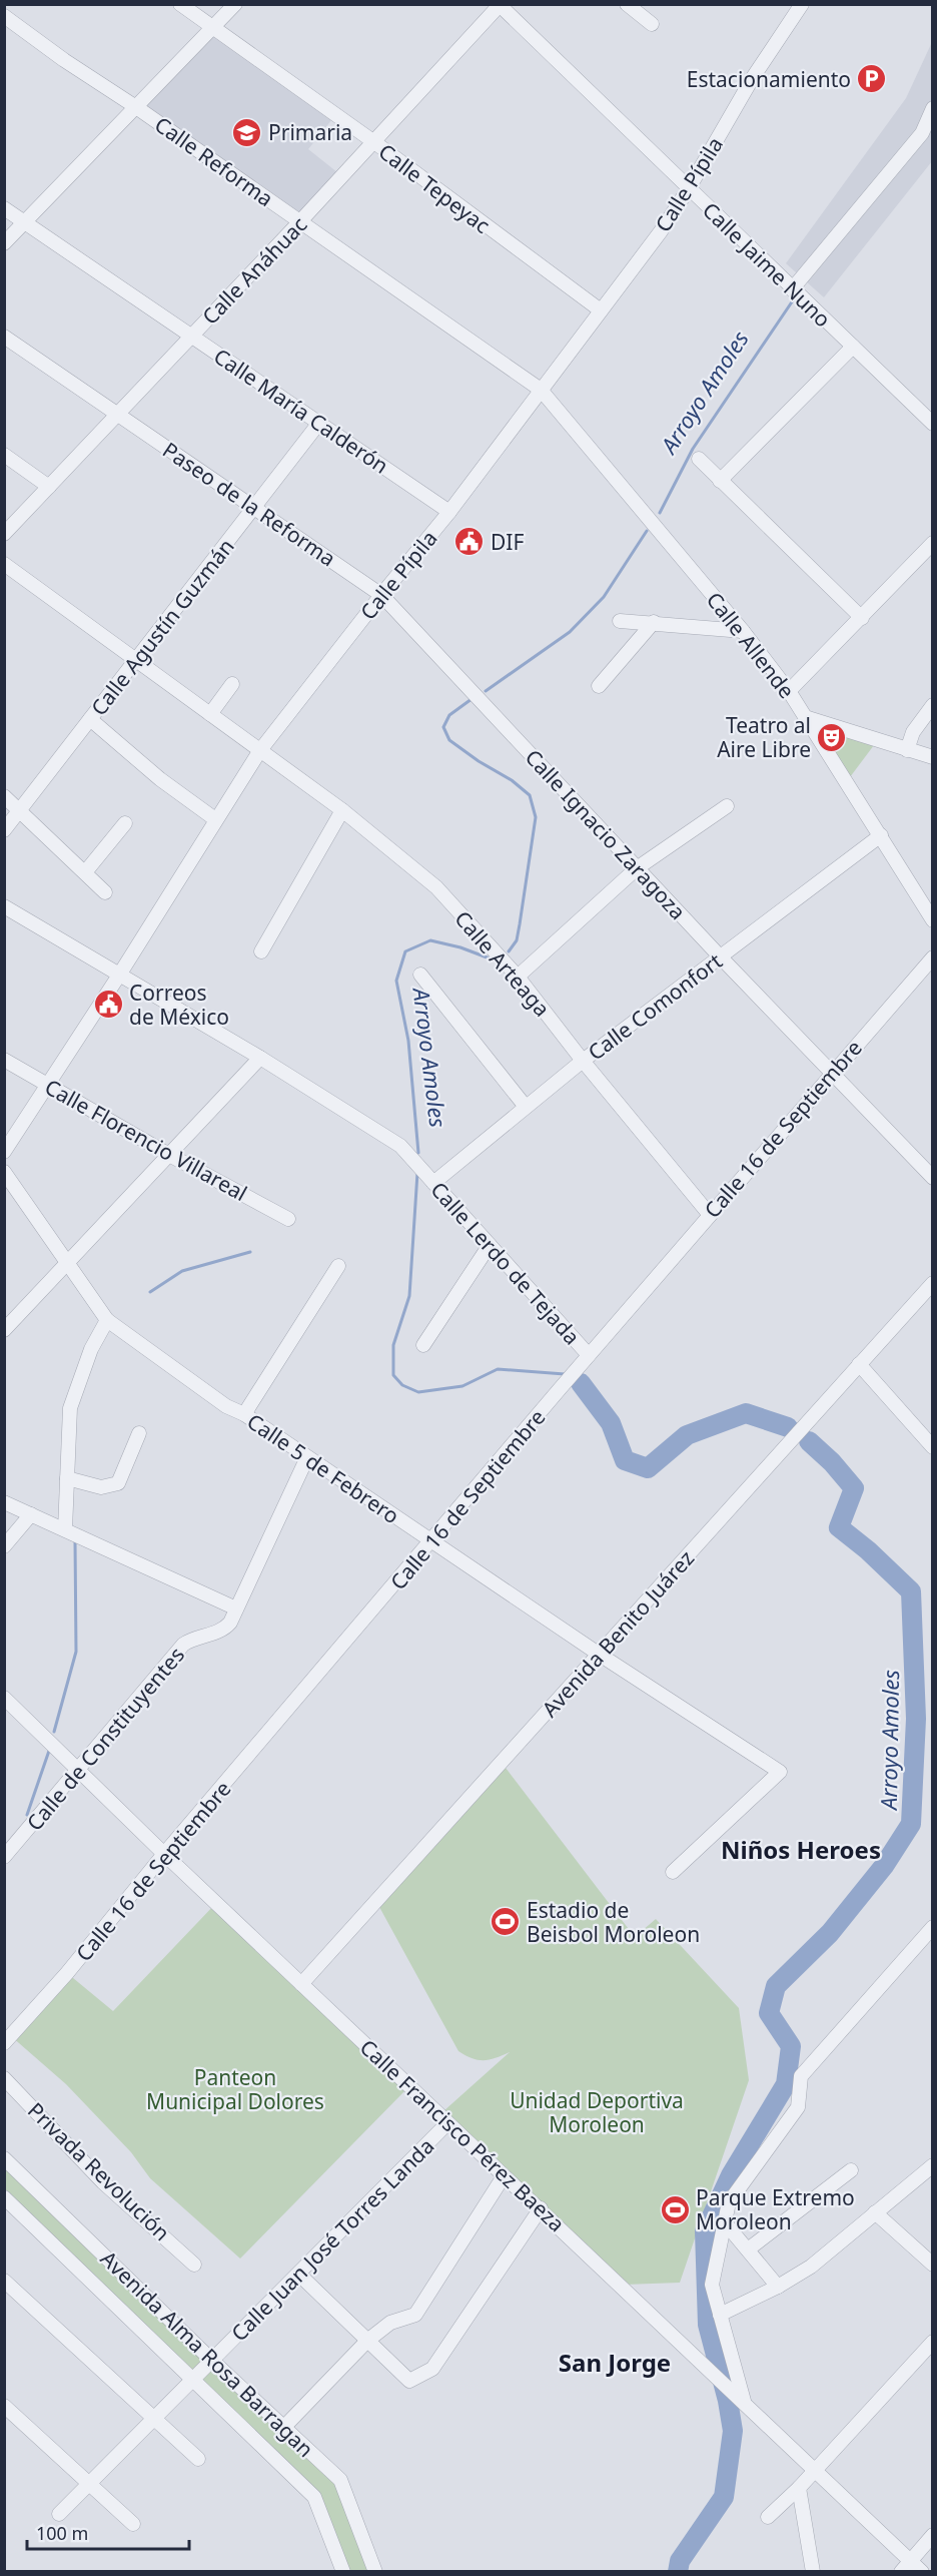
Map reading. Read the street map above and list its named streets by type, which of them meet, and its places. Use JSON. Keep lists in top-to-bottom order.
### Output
{
  "streets": {
    "street": [
      "Calle Reforma",
      "Calle Pípila",
      "Calle Tepeyac",
      "Calle Jaime Nuno",
      "Calle Anáhuac",
      "Calle María Calderón",
      "Paseo de la Reforma",
      "Calle Agustín Guzmán",
      "Calle Allende",
      "Calle Ignacio Zaragoza",
      "Calle Arteaga",
      "Calle Comonfort",
      "Calle 16 de Septiembre",
      "Calle Florencio Villareal",
      "Calle Lerdo de Tejada",
      "Calle 5 de Febrero",
      "Avenida Benito Juárez",
      "Calle de Constituyentes",
      "Calle Francisco Pérez Baeza",
      "Privada Revolución",
      "Calle Juan José Torres Landa",
      "Avenida Alma Rosa Barragan"
    ]
  },
  "crossings": [
    ["Calle Reforma", "Calle Pípila"],
    ["Calle Reforma", "Calle Anáhuac"],
    ["Calle Reforma", "Calle Allende"],
    ["Calle Pípila", "Calle Tepeyac"],
    ["Calle Pípila", "Calle Jaime Nuno"],
    ["Calle Pípila", "Calle María Calderón"],
    ["Calle Pípila", "Paseo de la Reforma"],
    ["Calle Pípila", "Calle Allende"],
    ["Calle Pípila", "Calle Ignacio Zaragoza"],
    ["Calle Pípila", "Calle Arteaga"],
    ["Calle Pípila", "Calle Florencio Villareal"],
    ["Calle Tepeyac", "Calle Anáhuac"],
    ["Calle Jaime Nuno", "Calle Anáhuac"],
    ["Calle Anáhuac", "Calle María Calderón"],
    ["Calle Anáhuac", "Paseo de la Reforma"],
    ["Calle María Calderón", "Calle Agustín Guzmán"],
    ["Paseo de la Reforma", "Calle Agustín Guzmán"],
    ["Paseo de la Reforma", "Calle Ignacio Zaragoza"],
    ["Calle Agustín Guzmán", "Calle Arteaga"],
    ["Calle Allende", "Calle Comonfort"],
    ["Calle Ignacio Zaragoza", "Calle Comonfort"],
    ["Calle Ignacio Zaragoza", "Calle 16 de Septiembre"],
    ["Calle Arteaga", "Calle Comonfort"],
    ["Calle Arteaga", "Calle 16 de Septiembre"],
    ["Calle Comonfort", "Calle Lerdo de Tejada"],
    ["Calle 16 de Septiembre", "Calle Lerdo de Tejada"],
    ["Calle 16 de Septiembre", "Calle 5 de Febrero"],
    ["Calle 16 de Septiembre", "Calle Francisco Pérez Baeza"],
    ["Calle 5 de Febrero", "Avenida Benito Juárez"],
    ["Calle 5 de Febrero", "Calle de Constituyentes"],
    ["Avenida Benito Juárez", "Calle Francisco Pérez Baeza"],
    ["Calle de Constituyentes", "Calle Francisco Pérez Baeza"],
    ["Calle Francisco Pérez Baeza", "Calle Juan José Torres Landa"],
    ["Calle Juan José Torres Landa", "Avenida Alma Rosa Barragan"]
  ],
  "districts": ["Niños Heroes", "San Jorge"],
  "water": ["Arroyo Amoles"],
  "parks": ["Panteon Municipal Dolores", "Unidad Deportiva Moroleon"],
  "places": {
    "parking": ["Estacionamiento"],
    "school or university": ["Primaria"],
    "public building": ["DIF", "Correos de México"],
    "theatre": ["Teatro al Aire Libre"],
    "sports": ["Estadio de Beisbol Moroleon", "Parque Extremo Moroleon"]
  },
  "scale_bar": "100 m"
}
